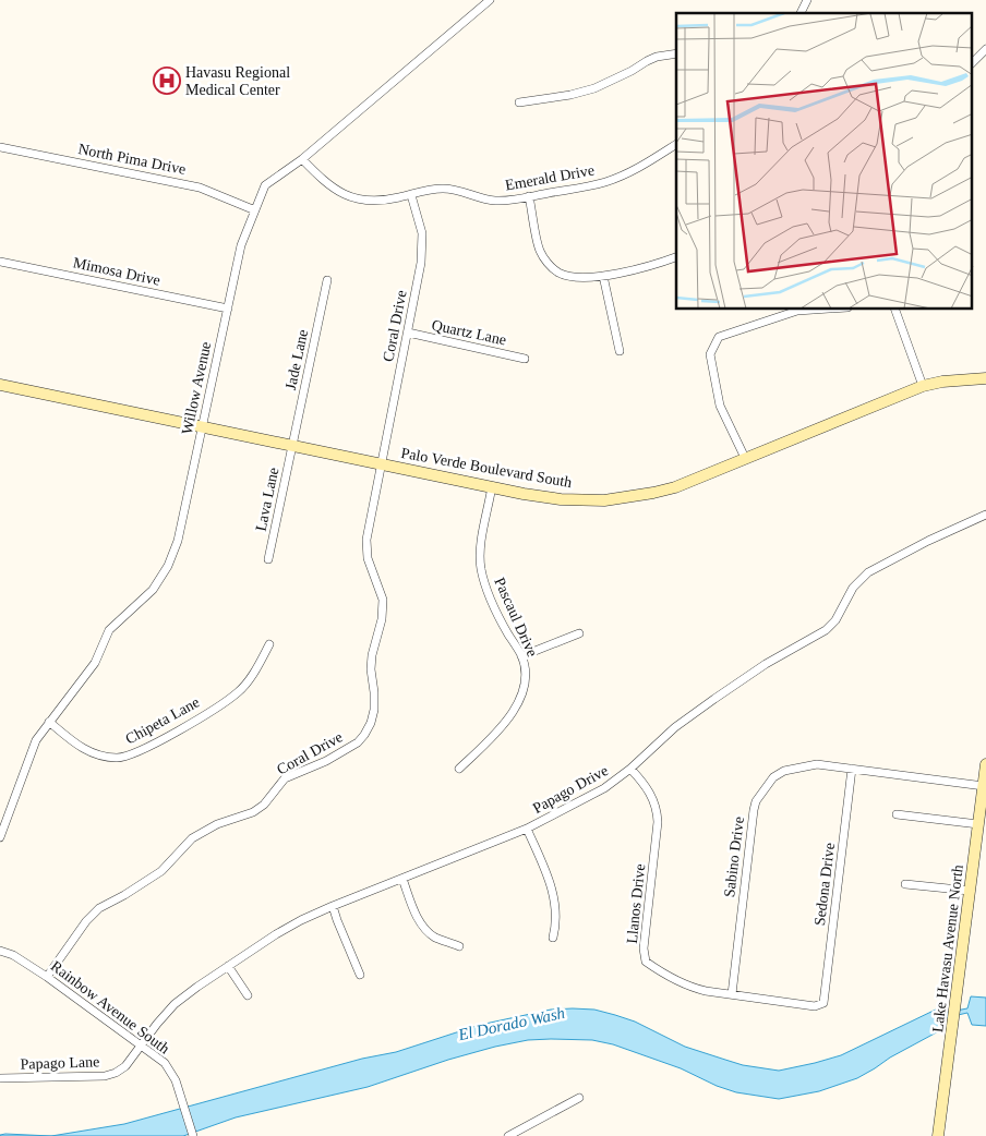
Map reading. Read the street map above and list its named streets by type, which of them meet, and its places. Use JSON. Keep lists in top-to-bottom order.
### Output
{
  "streets": {
    "main road": ["Palo Verde Boulevard South", "Lake Havasu Avenue North"],
    "street": [
      "North Pima Drive",
      "Emerald Drive",
      "Mimosa Drive",
      "Coral Drive",
      "Quartz Lane",
      "Jade Lane",
      "Willow Avenue",
      "Lava Lane",
      "Pascaul Drive",
      "Chipeta Lane",
      "Papago Drive",
      "Sabino Drive",
      "Sedona Drive",
      "Llanos Drive",
      "Rainbow Avenue South",
      "Papago Lane"
    ]
  },
  "crossings": [
    ["North Pima Drive", "Willow Avenue"],
    ["Emerald Drive", "Coral Drive"],
    ["Emerald Drive", "Willow Avenue"],
    ["Mimosa Drive", "Willow Avenue"],
    ["Coral Drive", "Quartz Lane"],
    ["Coral Drive", "Palo Verde Boulevard South"],
    ["Coral Drive", "Rainbow Avenue South"],
    ["Jade Lane", "Palo Verde Boulevard South"],
    ["Jade Lane", "Lava Lane"],
    ["Willow Avenue", "Palo Verde Boulevard South"],
    ["Willow Avenue", "Chipeta Lane"],
    ["Palo Verde Boulevard South", "Lava Lane"],
    ["Palo Verde Boulevard South", "Pascaul Drive"],
    ["Papago Drive", "Llanos Drive"],
    ["Papago Drive", "Rainbow Avenue South"],
    ["Papago Drive", "Papago Lane"],
    ["Sabino Drive", "Sedona Drive"],
    ["Sabino Drive", "Llanos Drive"],
    ["Sabino Drive", "Lake Havasu Avenue North"],
    ["Sedona Drive", "Llanos Drive"],
    ["Rainbow Avenue South", "Papago Lane"]
  ],
  "water": ["El Dorado Wash"],
  "places": {
    "hospital": ["Havasu Regional Medical Center"]
  }
}
